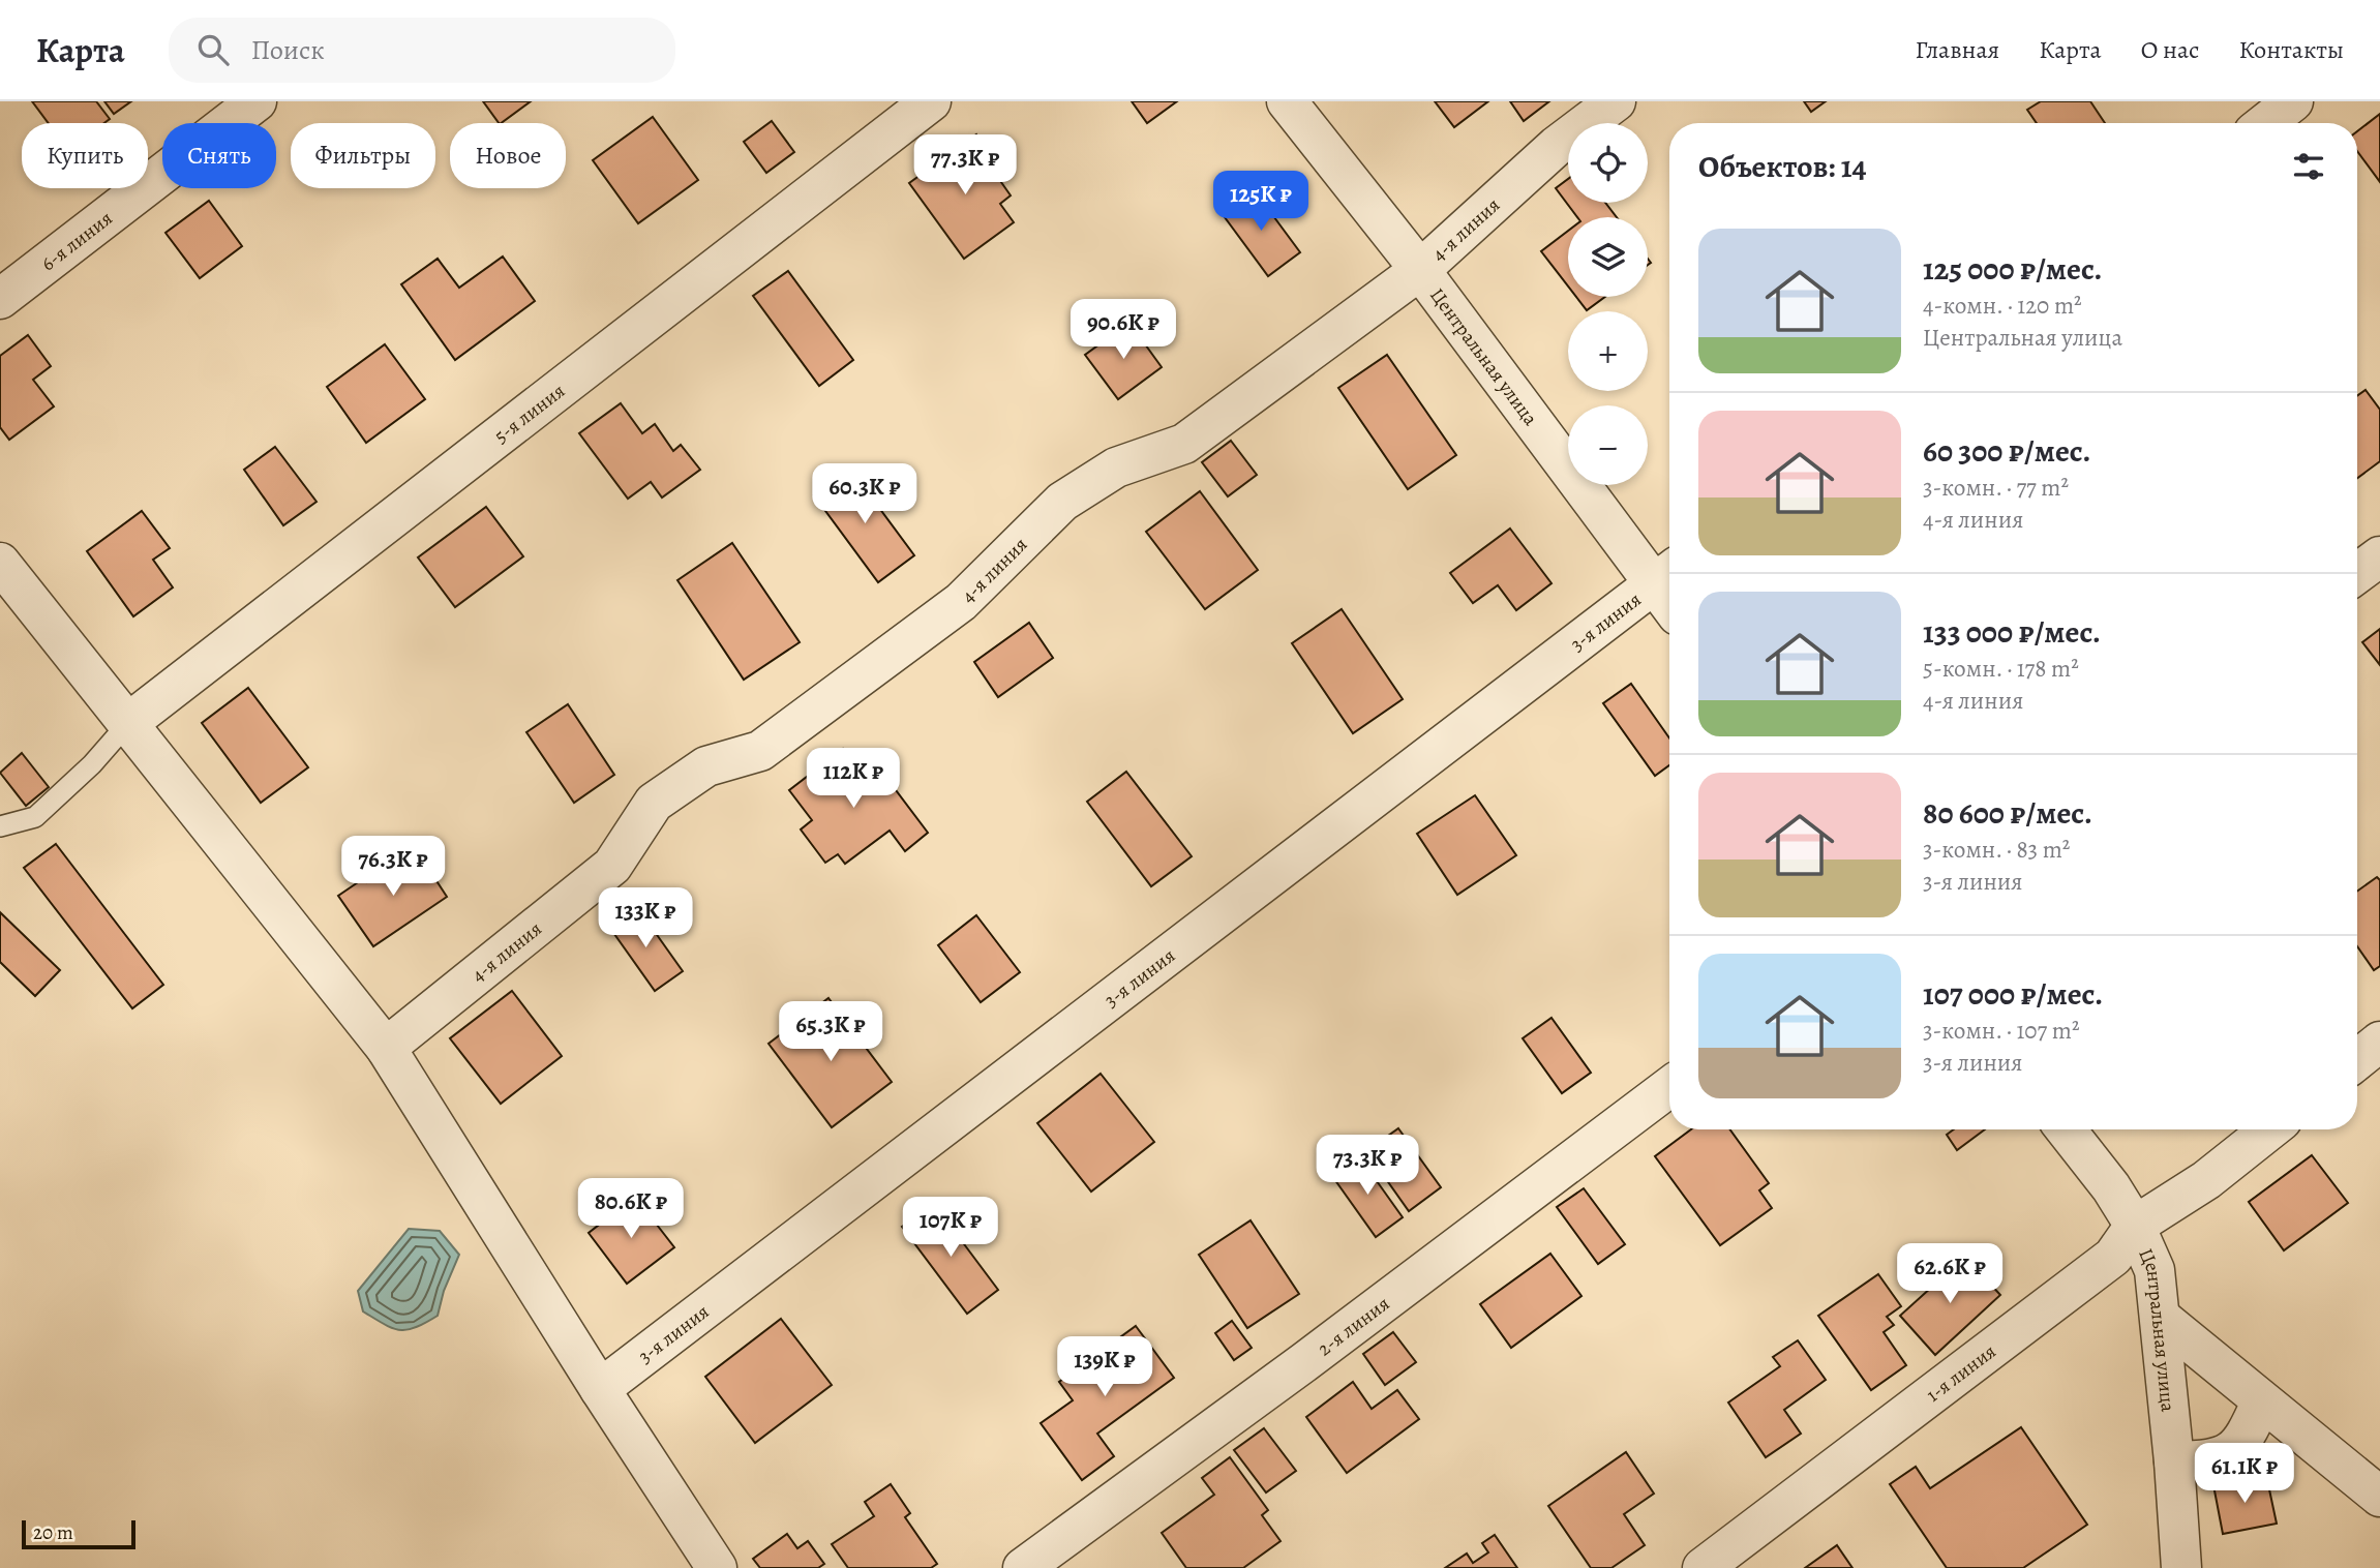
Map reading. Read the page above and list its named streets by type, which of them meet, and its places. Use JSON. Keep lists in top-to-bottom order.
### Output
{
  "streets": {
    "street": [
      "4-я линия",
      "6-я линия",
      "Центральная улица",
      "5-я линия",
      "3-я линия",
      "2-я линия",
      "1-я линия"
    ]
  },
  "crossings": [
    ["4-я линия", "Центральная улица"],
    ["Центральная улица", "3-я линия"],
    ["Центральная улица", "1-я линия"]
  ],
  "scale_bar": "20 m",
  "page": {
    "header": "Карта",
    "search": "Поиск",
    "nav": [
      "Главная",
      "Карта",
      "О нас",
      "Контакты"
    ],
    "map_buttons": ["+", "−"],
    "chip": [
      "Купить",
      "Снять",
      "Фильтры",
      "Новое"
    ],
    "heading": "Объектов: 14",
    "price": [
      "77.3K ₽",
      "125K ₽",
      "90.6K ₽",
      "60.3K ₽",
      "112K ₽",
      "76.3K ₽",
      "133K ₽",
      "65.3K ₽",
      "73.3K ₽",
      "80.6K ₽",
      "107K ₽",
      "62.6K ₽",
      "139K ₽",
      "61.1K ₽"
    ],
    "list": [
      {
        "name": "125 000 ₽/мес.",
        "note": "4-комн. · 120 m² · Центральная улица"
      },
      {
        "name": "60 300 ₽/мес.",
        "note": "3-комн. · 77 m² · 4-я линия"
      },
      {
        "name": "133 000 ₽/мес.",
        "note": "5-комн. · 178 m² · 4-я линия"
      },
      {
        "name": "80 600 ₽/мес.",
        "note": "3-комн. · 83 m² · 3-я линия"
      },
      {
        "name": "107 000 ₽/мес.",
        "note": "3-комн. · 107 m² · 3-я линия"
      }
    ],
    "scale": "20 m"
  }
}
